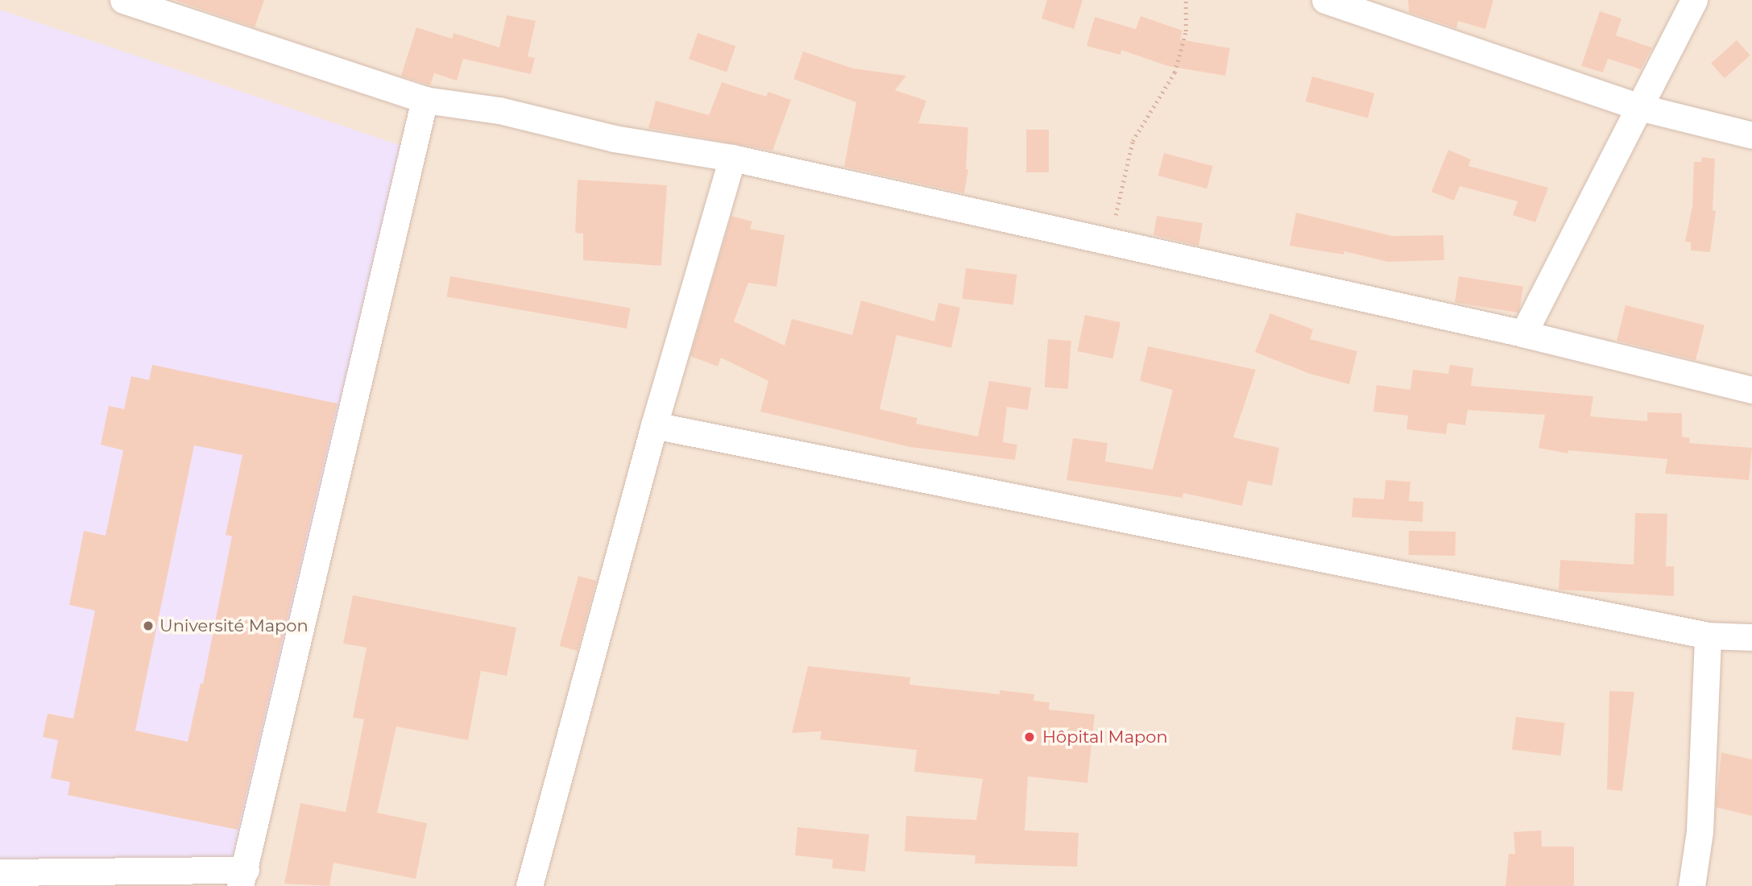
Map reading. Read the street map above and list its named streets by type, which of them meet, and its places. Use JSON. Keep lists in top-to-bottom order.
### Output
{
  "places": ["Université Mapon", "Hôpital Mapon"]
}
